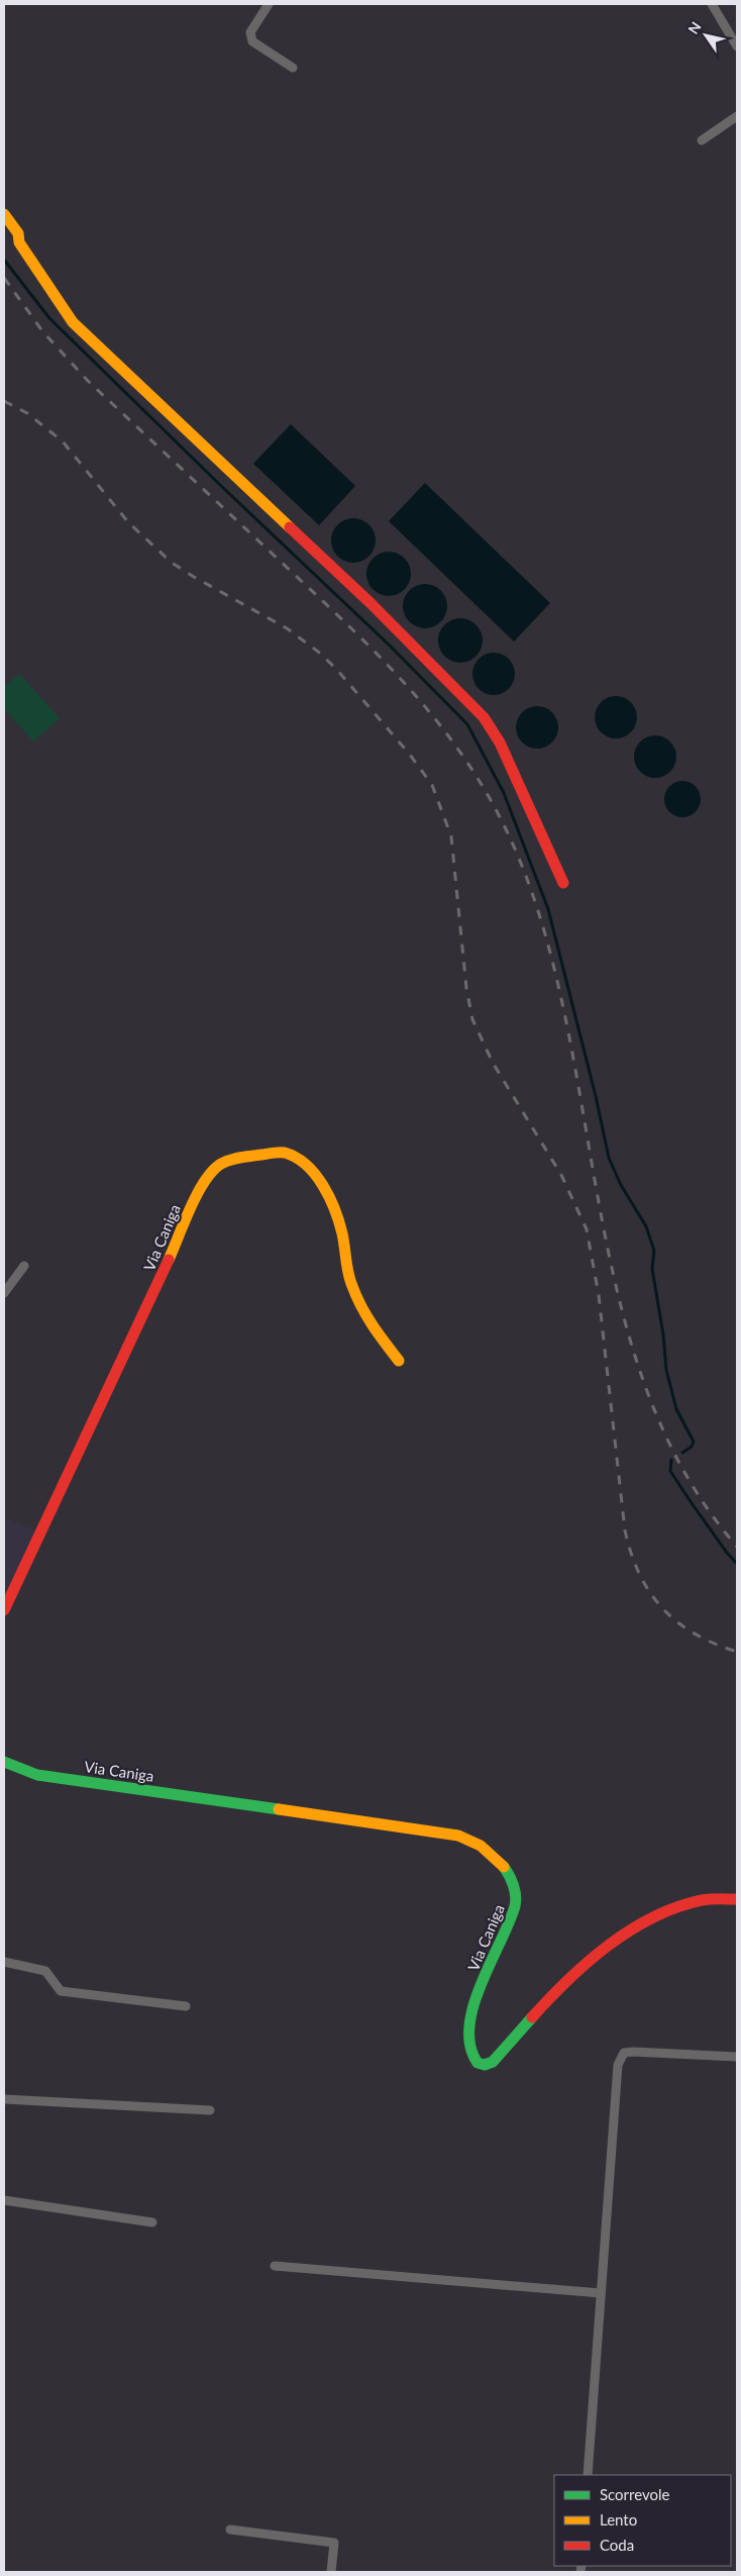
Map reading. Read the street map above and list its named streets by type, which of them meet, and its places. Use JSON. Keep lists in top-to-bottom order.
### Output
{
  "streets": {
    "street": ["Via Caniga"]
  },
  "legend": ["Scorrevole", "Lento", "Coda"],
  "north": "top left"
}
